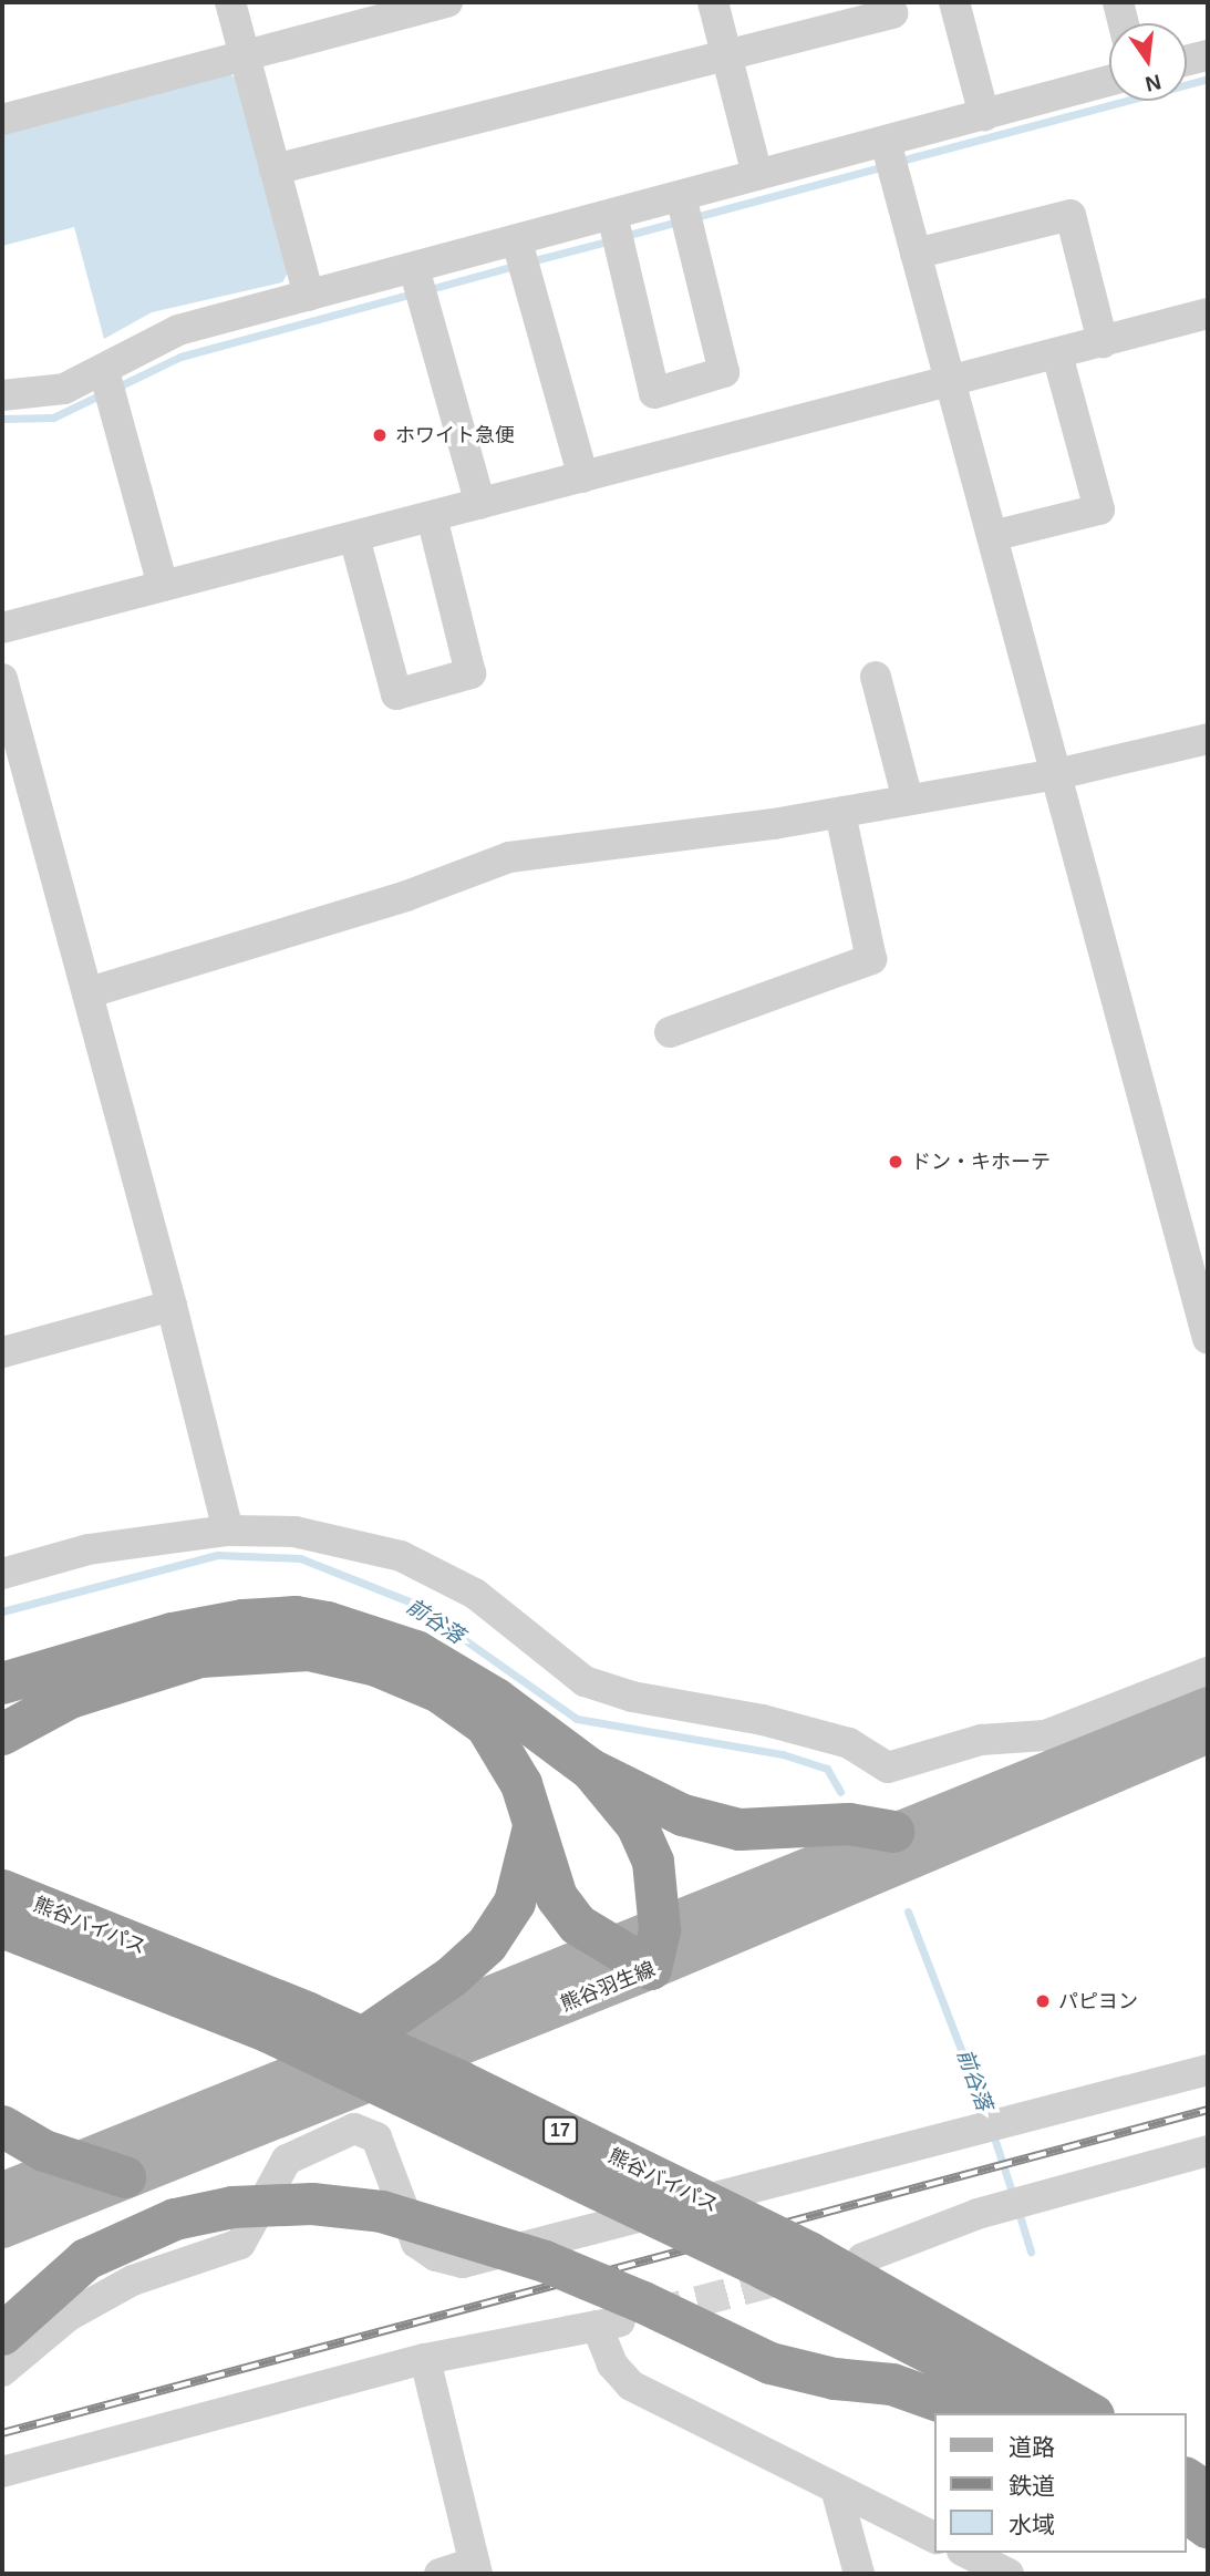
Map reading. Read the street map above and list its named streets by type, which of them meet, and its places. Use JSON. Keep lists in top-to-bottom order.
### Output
{
  "streets": {
    "highway": ["熊谷バイパス", "17"],
    "main road": ["熊谷羽生線"]
  },
  "water": ["前谷落"],
  "places": ["ホワイト急便", "ドン・キホーテ", "パピヨン"],
  "legend": ["道路", "鉄道", "水域"],
  "north": "bottom"
}
